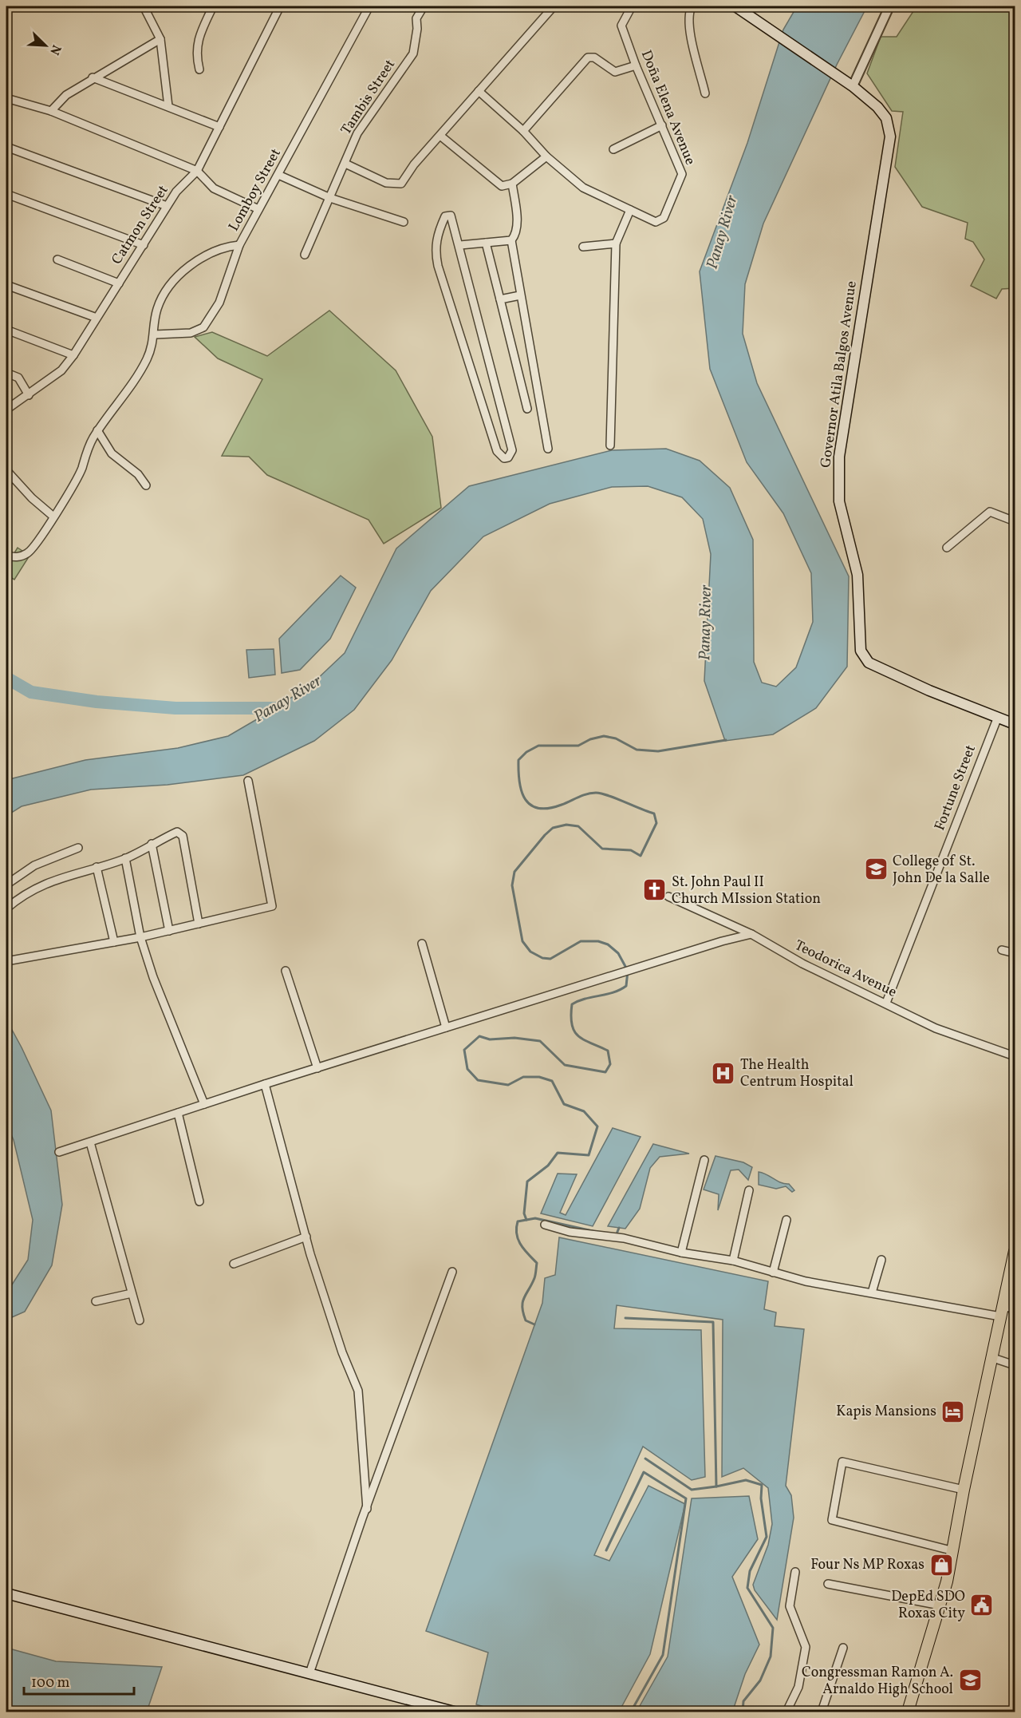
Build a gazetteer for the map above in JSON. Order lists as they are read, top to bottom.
{
  "streets": {
    "main road": ["Governor Atila Balgos Avenue"],
    "street": [
      "Tambis Street",
      "Doña Elena Avenue",
      "Lomboy Street",
      "Catmon Street",
      "Fortune Street",
      "Teodorica Avenue"
    ]
  },
  "crossings": [
    ["Governor Atila Balgos Avenue", "Fortune Street"],
    ["Fortune Street", "Teodorica Avenue"]
  ],
  "water": ["Panay River"],
  "places": {
    "school or university": ["College of St. John De la Salle", "Congressman Ramon A. Arnaldo High School"],
    "church": ["St. John Paul II Church MIssion Station"],
    "hospital": ["The Health Centrum Hospital"],
    "hotel": ["Kapis Mansions"],
    "shop": ["Four Ns MP Roxas"],
    "public building": ["DepEd SDO Roxas City"]
  },
  "scale_bar": "100 m",
  "north": "bottom right"
}
